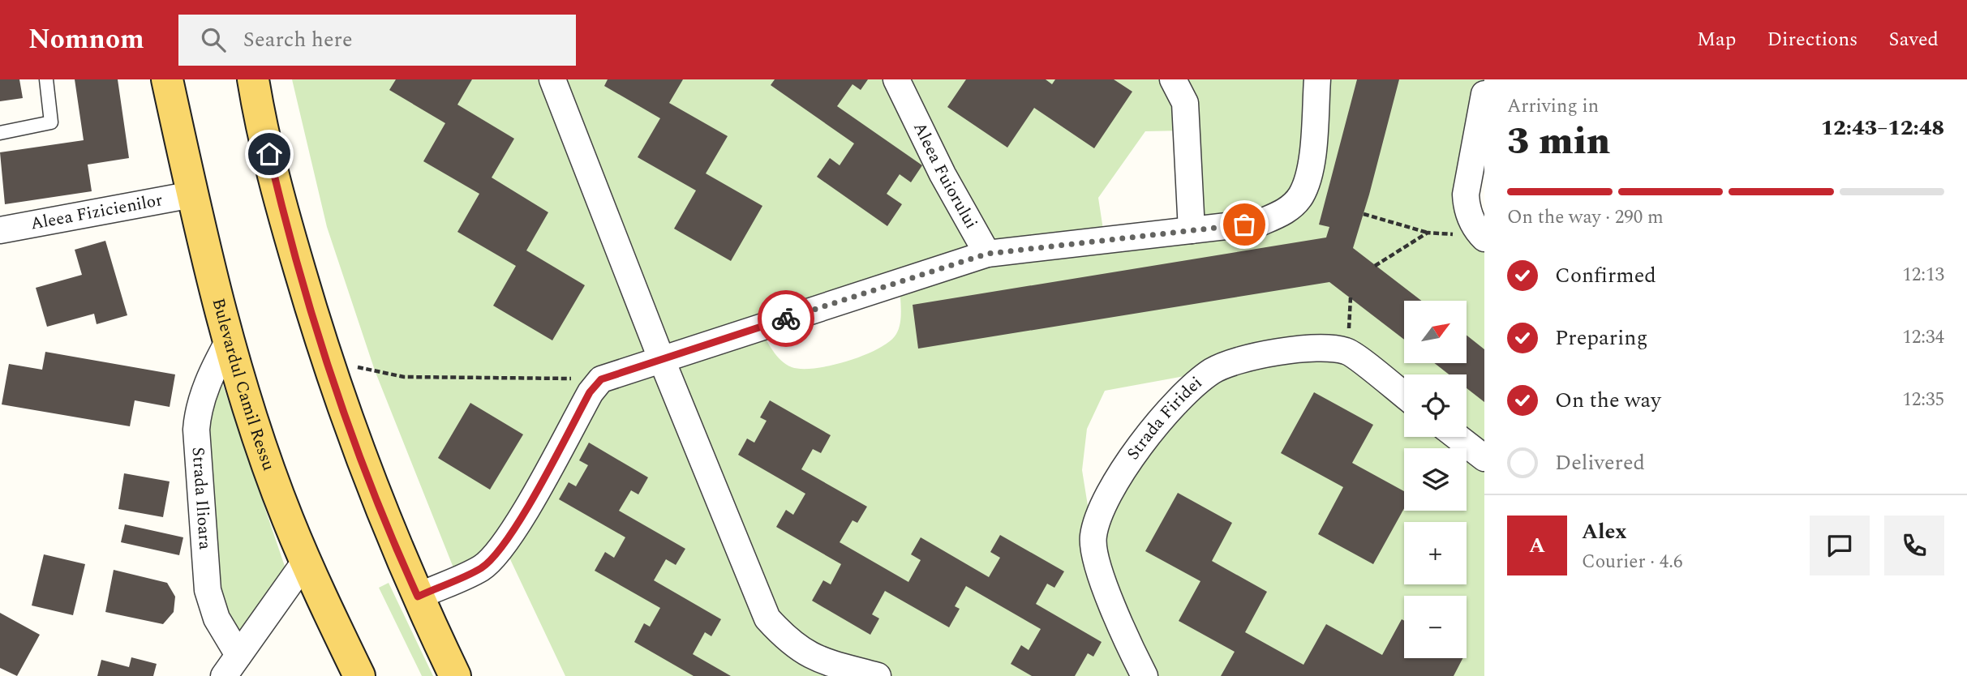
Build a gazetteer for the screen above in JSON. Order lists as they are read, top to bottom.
{
  "streets": {
    "main road": ["Bulevardul Camil Ressu"],
    "street": [
      "Aleea Fuiorului",
      "Aleea Fizicienilor",
      "Strada Firidei",
      "Strada Ilioara"
    ]
  },
  "crossings": [
    ["Aleea Fizicienilor", "Bulevardul Camil Ressu"],
    ["Bulevardul Camil Ressu", "Strada Ilioara"]
  ],
  "north": "top right",
  "page": {
    "header": "Nomnom",
    "search": "Search here",
    "nav": ["Map", "Directions", "Saved"],
    "heading": ["3 min", "Arriving in", "12:43–12:48"],
    "panel": ["Alex", "Courier · 4.6"],
    "bar": "On the way · 290 m",
    "list": [
      ["Confirmed", "12:13"],
      ["Preparing", "12:34"],
      ["On the way", "12:35"],
      "Delivered"
    ],
    "map_buttons": ["+", "−"],
    "round": "A"
  }
}
